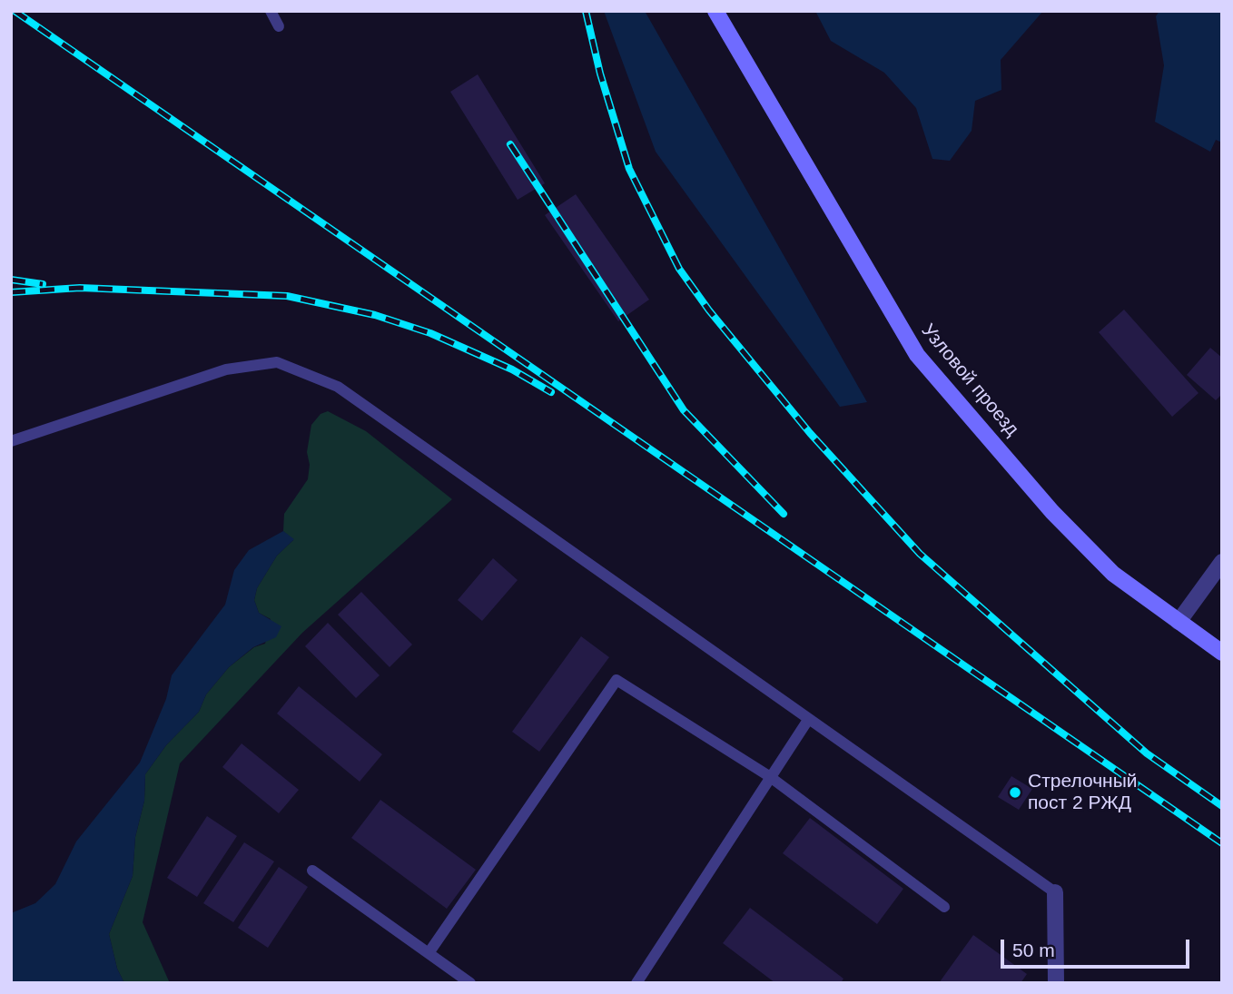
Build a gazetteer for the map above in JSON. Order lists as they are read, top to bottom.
{
  "streets": {
    "street": ["Узловой проезд"]
  },
  "places": ["Стрелочный пост 2 РЖД"],
  "scale_bar": "50 m"
}
